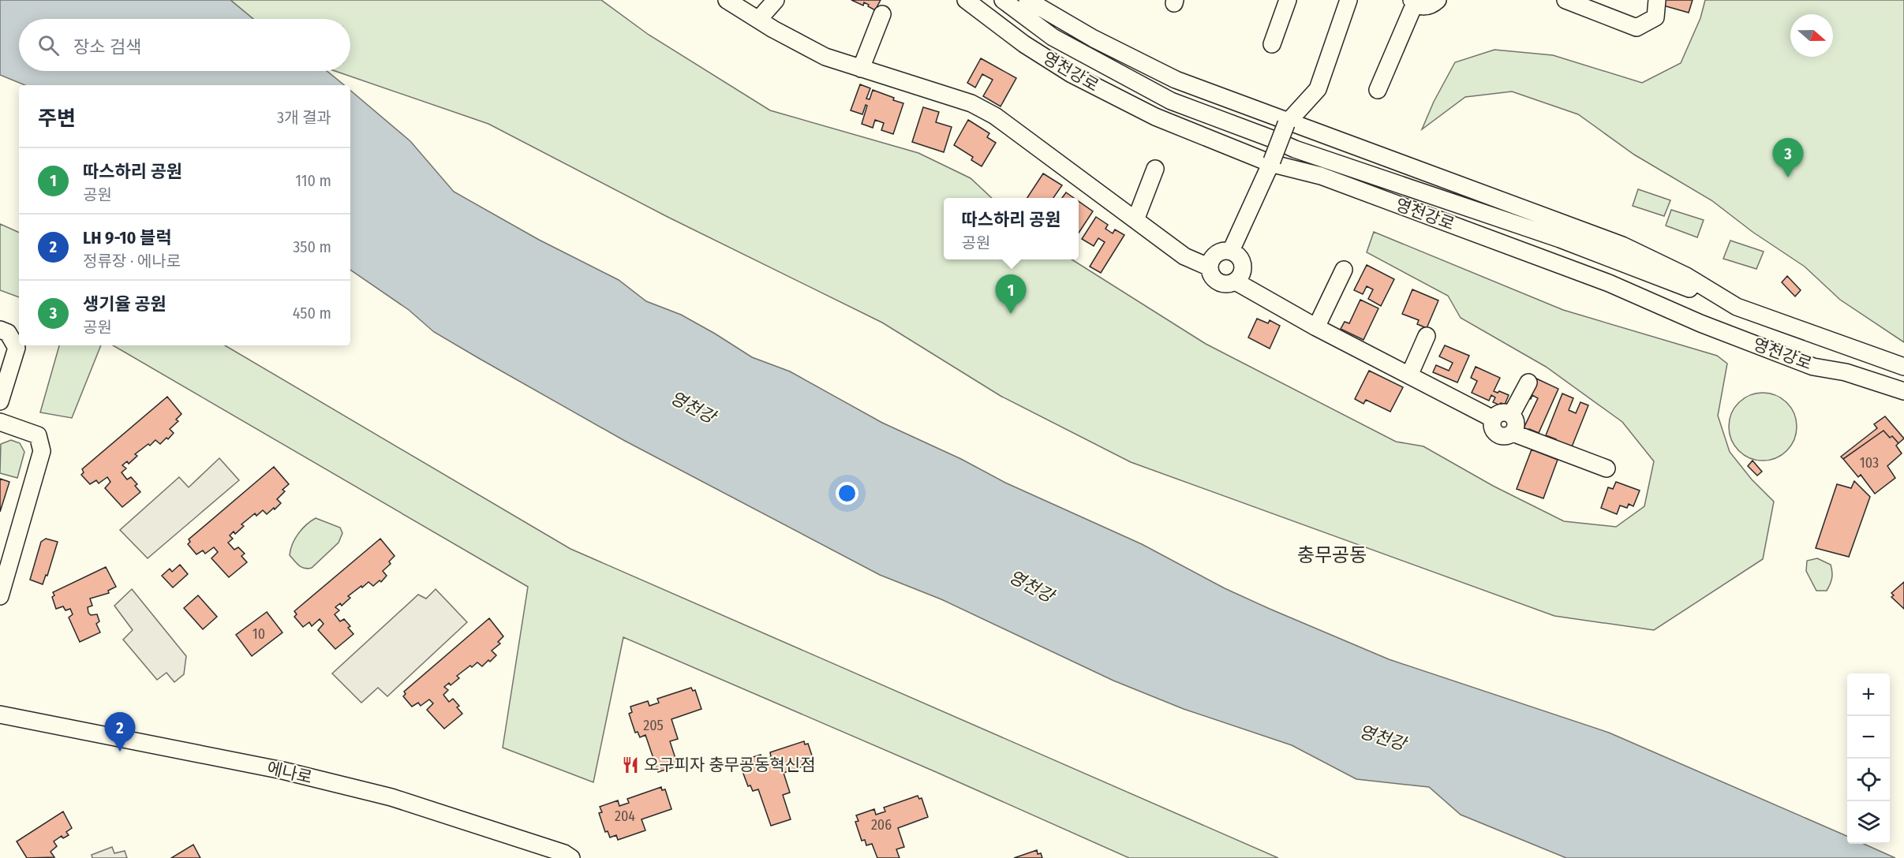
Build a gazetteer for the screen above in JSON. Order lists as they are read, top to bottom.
{
  "streets": {
    "street": ["영천강로", "에나로"]
  },
  "districts": ["충무공동"],
  "water": ["영천강"],
  "places": {
    "restaurant": ["오구피자 충무공동혁신점"]
  },
  "house_numbers": [
    "103",
    "10",
    "205",
    "204",
    "206"
  ],
  "north": "right",
  "page": {
    "search": "장소 검색",
    "heading": ["주변", "3개 결과"],
    "pins": ["3", "1", "2"],
    "list": [
      {
        "mark": "1",
        "name": "따스하리 공원",
        "note": "공원",
        "value": "110 m"
      },
      {
        "mark": "2",
        "name": "LH 9-10 블럭",
        "note": "정류장 · 에나로",
        "value": "350 m"
      },
      {
        "mark": "3",
        "name": "생기율 공원",
        "note": "공원",
        "value": "450 m"
      }
    ],
    "popup": ["따스하리 공원", "공원"],
    "map_buttons": ["+", "−"]
  }
}
